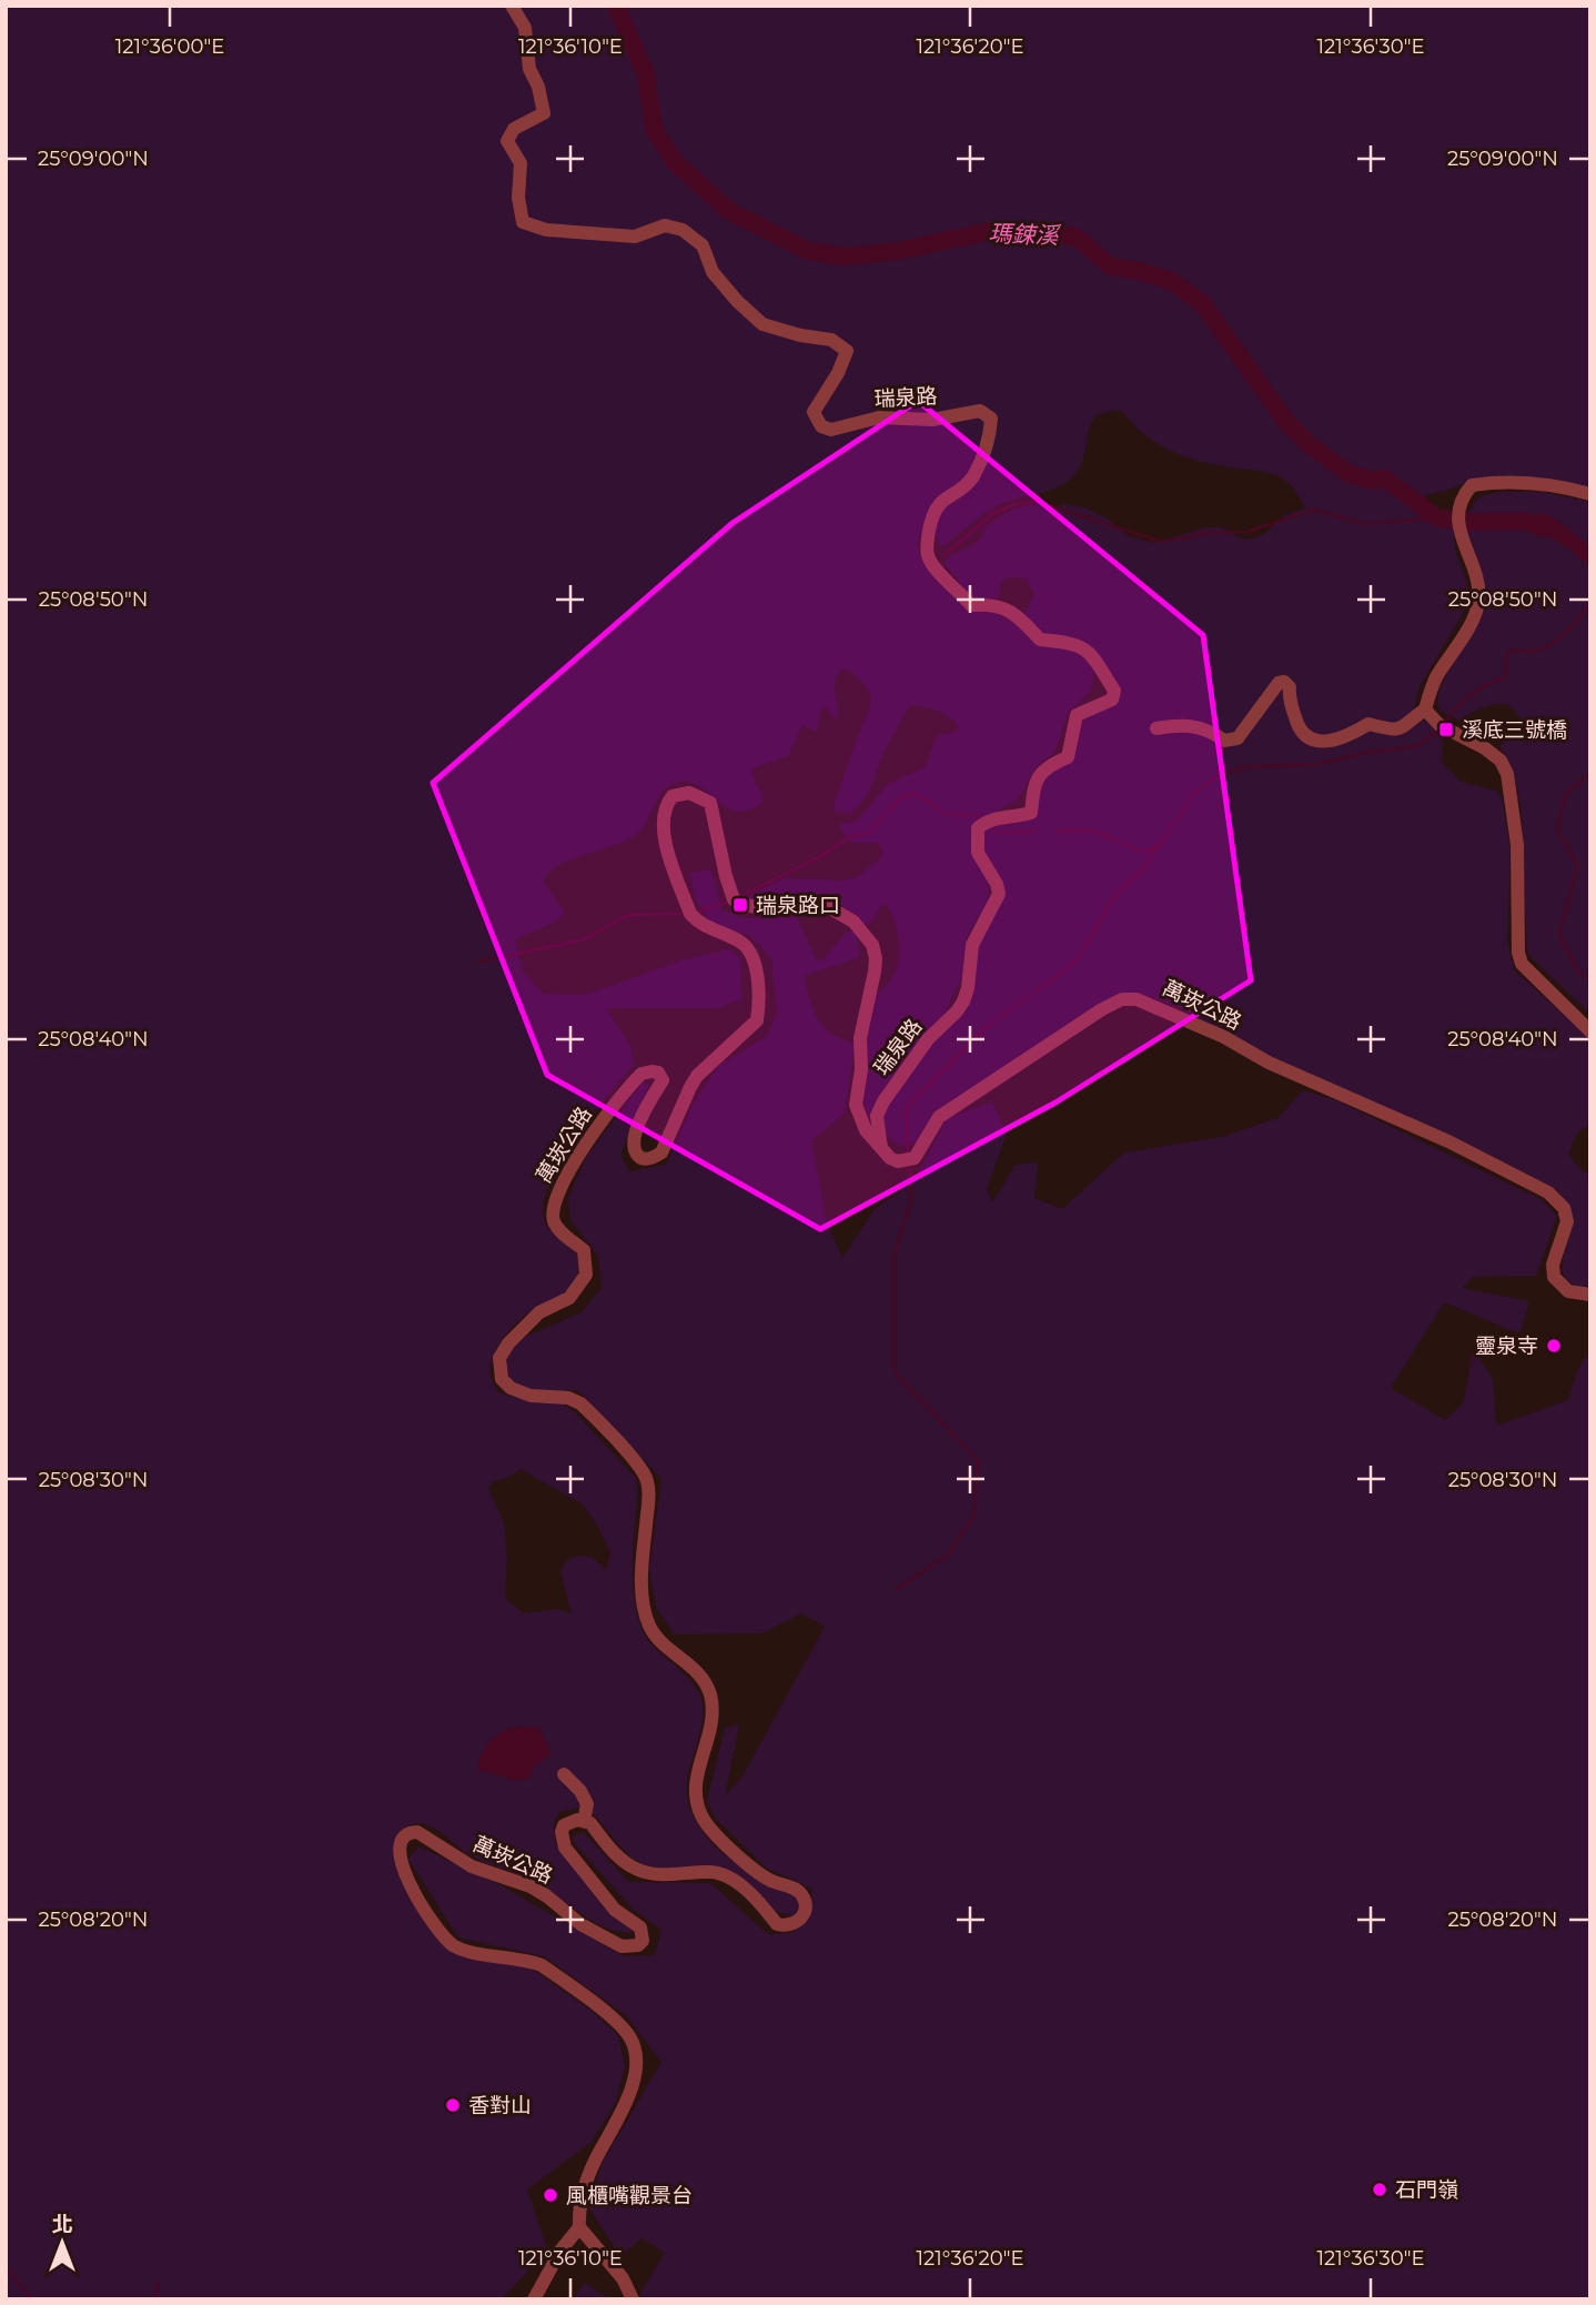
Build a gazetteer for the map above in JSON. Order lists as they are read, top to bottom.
{
  "streets": {
    "street": ["瑞泉路", "萬崁公路"]
  },
  "crossings": [
    ["瑞泉路", "萬崁公路"]
  ],
  "water": ["瑪鋉溪"],
  "places": {
    "transit": ["溪底三號橋", "瑞泉路口"],
    "other": [
      "靈泉寺",
      "香對山",
      "石門嶺",
      "風櫃嘴觀景台"
    ]
  },
  "north": "top",
  "coordinates": [
    "121°36'00\"E",
    "121°36'10\"E",
    "121°36'20\"E",
    "121°36'30\"E",
    "25°09'00\"N",
    "25°08'50\"N",
    "25°08'40\"N",
    "25°08'30\"N",
    "25°08'20\"N"
  ]
}
